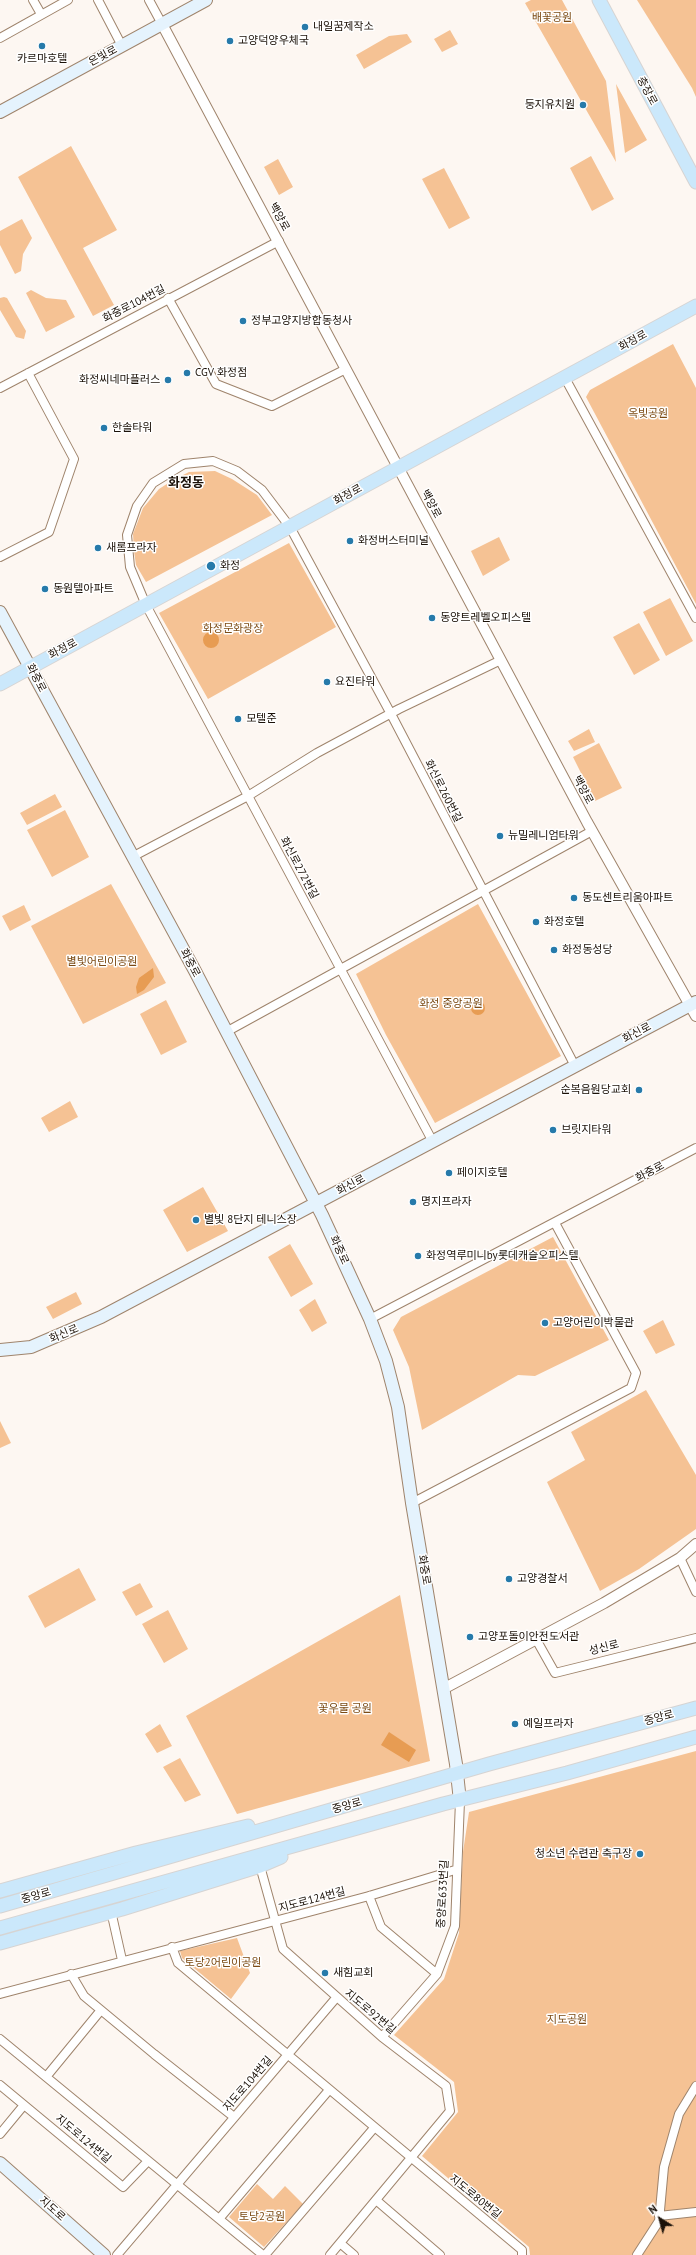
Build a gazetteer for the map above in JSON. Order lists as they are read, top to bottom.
{
  "streets": {
    "main road": [
      "은빛로",
      "충장로",
      "화정로",
      "화중로",
      "화신로",
      "중앙로",
      "지도로"
    ],
    "street": [
      "백양로",
      "화중로104번길",
      "화신로260번길",
      "화신로272번길",
      "성신로",
      "중앙로633번길",
      "지도로124번길",
      "지도로92번길",
      "지도로104번길",
      "지도로80번길"
    ]
  },
  "crossings": [
    ["은빛로", "백양로"],
    ["백양로", "화중로104번길"],
    ["백양로", "화정로"],
    ["백양로", "화신로"],
    ["화정로", "화중로"],
    ["화정로", "화신로260번길"],
    ["화정로", "화신로272번길"],
    ["화중로", "화신로"],
    ["화중로", "중앙로"],
    ["화중로", "중앙로633번길"],
    ["화신로260번길", "화신로272번길"],
    ["화신로260번길", "화신로"],
    ["화신로272번길", "화신로"],
    ["중앙로", "중앙로633번길"],
    ["중앙로633번길", "지도로124번길"],
    ["중앙로633번길", "지도로92번길"],
    ["지도로124번길", "지도로92번길"],
    ["지도로92번길", "지도로104번길"],
    ["지도로92번길", "지도로80번길"]
  ],
  "districts": ["화정동"],
  "parks": [
    "배꽃공원",
    "옥빛공원",
    "화정문화광장",
    "별빛어린이공원",
    "화정 중앙공원",
    "꽃우물 공원",
    "토당2어린이공원",
    "지도공원",
    "토당2공원"
  ],
  "places": [
    "내일꿈제작소",
    "고양덕양우체국",
    "카르마호텔",
    "둥지유치원",
    "정부고양지방합동청사",
    "CGV 화정점",
    "화정씨네마플러스",
    "한솔타워",
    "화정버스터미널",
    "새롬프라자",
    "화정",
    "동원텔아파트",
    "동양트레벨오피스텔",
    "요진타워",
    "모텔준",
    "뉴밀레니엄타워",
    "동도센트리움아파트",
    "화정호텔",
    "화정동성당",
    "순복음원당교회",
    "브릿지타워",
    "페이지호텔",
    "명지프라자",
    "별빛 8단지 테니스장",
    "화정역루미니by롯데캐슬오피스텔",
    "고양어린이박물관",
    "고양경찰서",
    "고양포돌이안전도서관",
    "예일프라자",
    "청소년 수련관 축구장",
    "새힘교회"
  ],
  "north": "top left"
}
